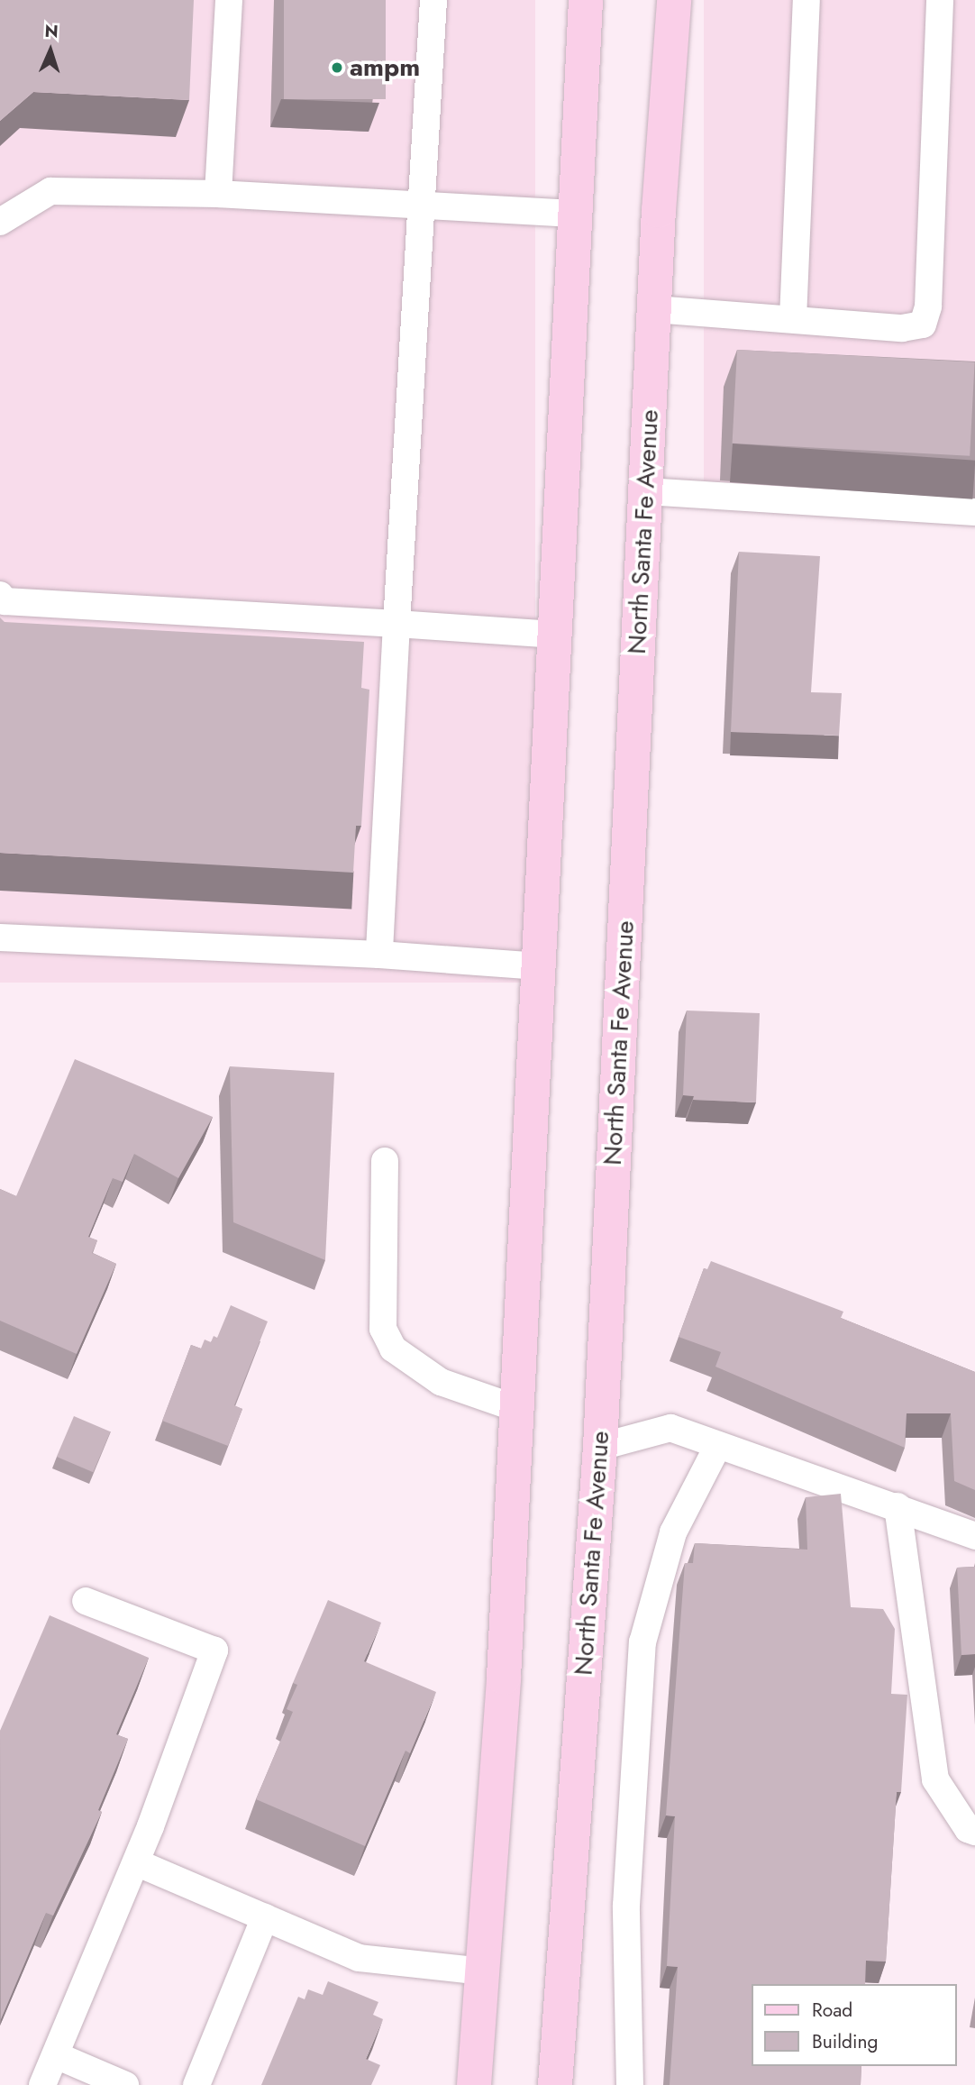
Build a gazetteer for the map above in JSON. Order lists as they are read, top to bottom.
{
  "streets": {
    "main road": ["North Santa Fe Avenue"]
  },
  "places": ["ampm"],
  "legend": ["Road", "Building"],
  "north": "top"
}
